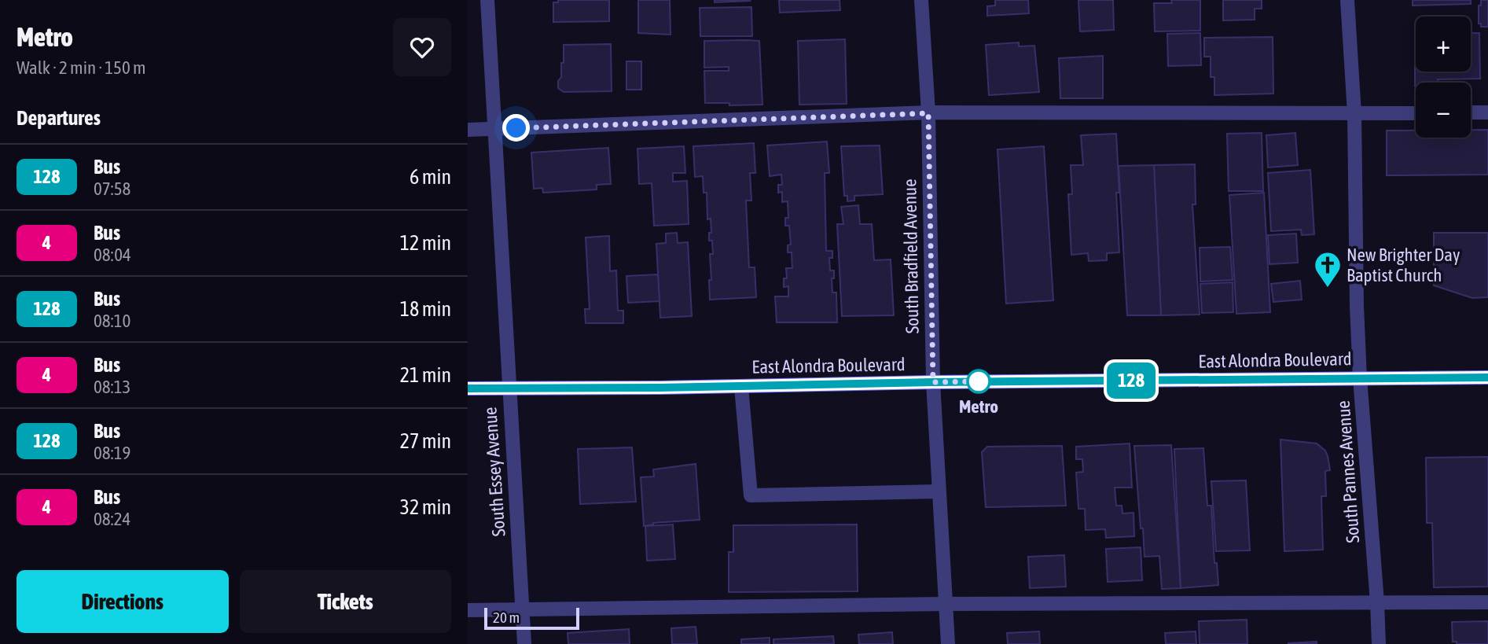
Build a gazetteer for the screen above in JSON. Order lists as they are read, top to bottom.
{
  "streets": {
    "main road": ["East Alondra Boulevard"],
    "street": ["South Bradfield Avenue", "South Essey Avenue", "South Pannes Avenue"]
  },
  "crossings": [
    ["South Bradfield Avenue", "East Alondra Boulevard"],
    ["East Alondra Boulevard", "South Essey Avenue"],
    ["East Alondra Boulevard", "South Pannes Avenue"]
  ],
  "places": {
    "church": ["New Brighter Day Baptist Church"],
    "other": ["Metro"]
  },
  "lines": ["bus line 128"],
  "scale_bar": "20 m",
  "page": {
    "heading": [
      ["Metro", "Walk · 2 min · 150 m"],
      "Departures"
    ],
    "on_map": "128",
    "map_buttons": ["+", "−"],
    "list": [
      {
        "mark": "128",
        "name": "Bus",
        "note": "07:58",
        "value": "6 min"
      },
      {
        "mark": "4",
        "name": "Bus",
        "note": "08:04",
        "value": "12 min"
      },
      {
        "mark": "128",
        "name": "Bus",
        "note": "08:10",
        "value": "18 min"
      },
      {
        "mark": "4",
        "name": "Bus",
        "note": "08:13",
        "value": "21 min"
      },
      {
        "mark": "128",
        "name": "Bus",
        "note": "08:19",
        "value": "27 min"
      },
      {
        "mark": "4",
        "name": "Bus",
        "note": "08:24",
        "value": "32 min"
      }
    ],
    "buttons": ["Directions", "Tickets"],
    "scale": "20 m"
  }
}
